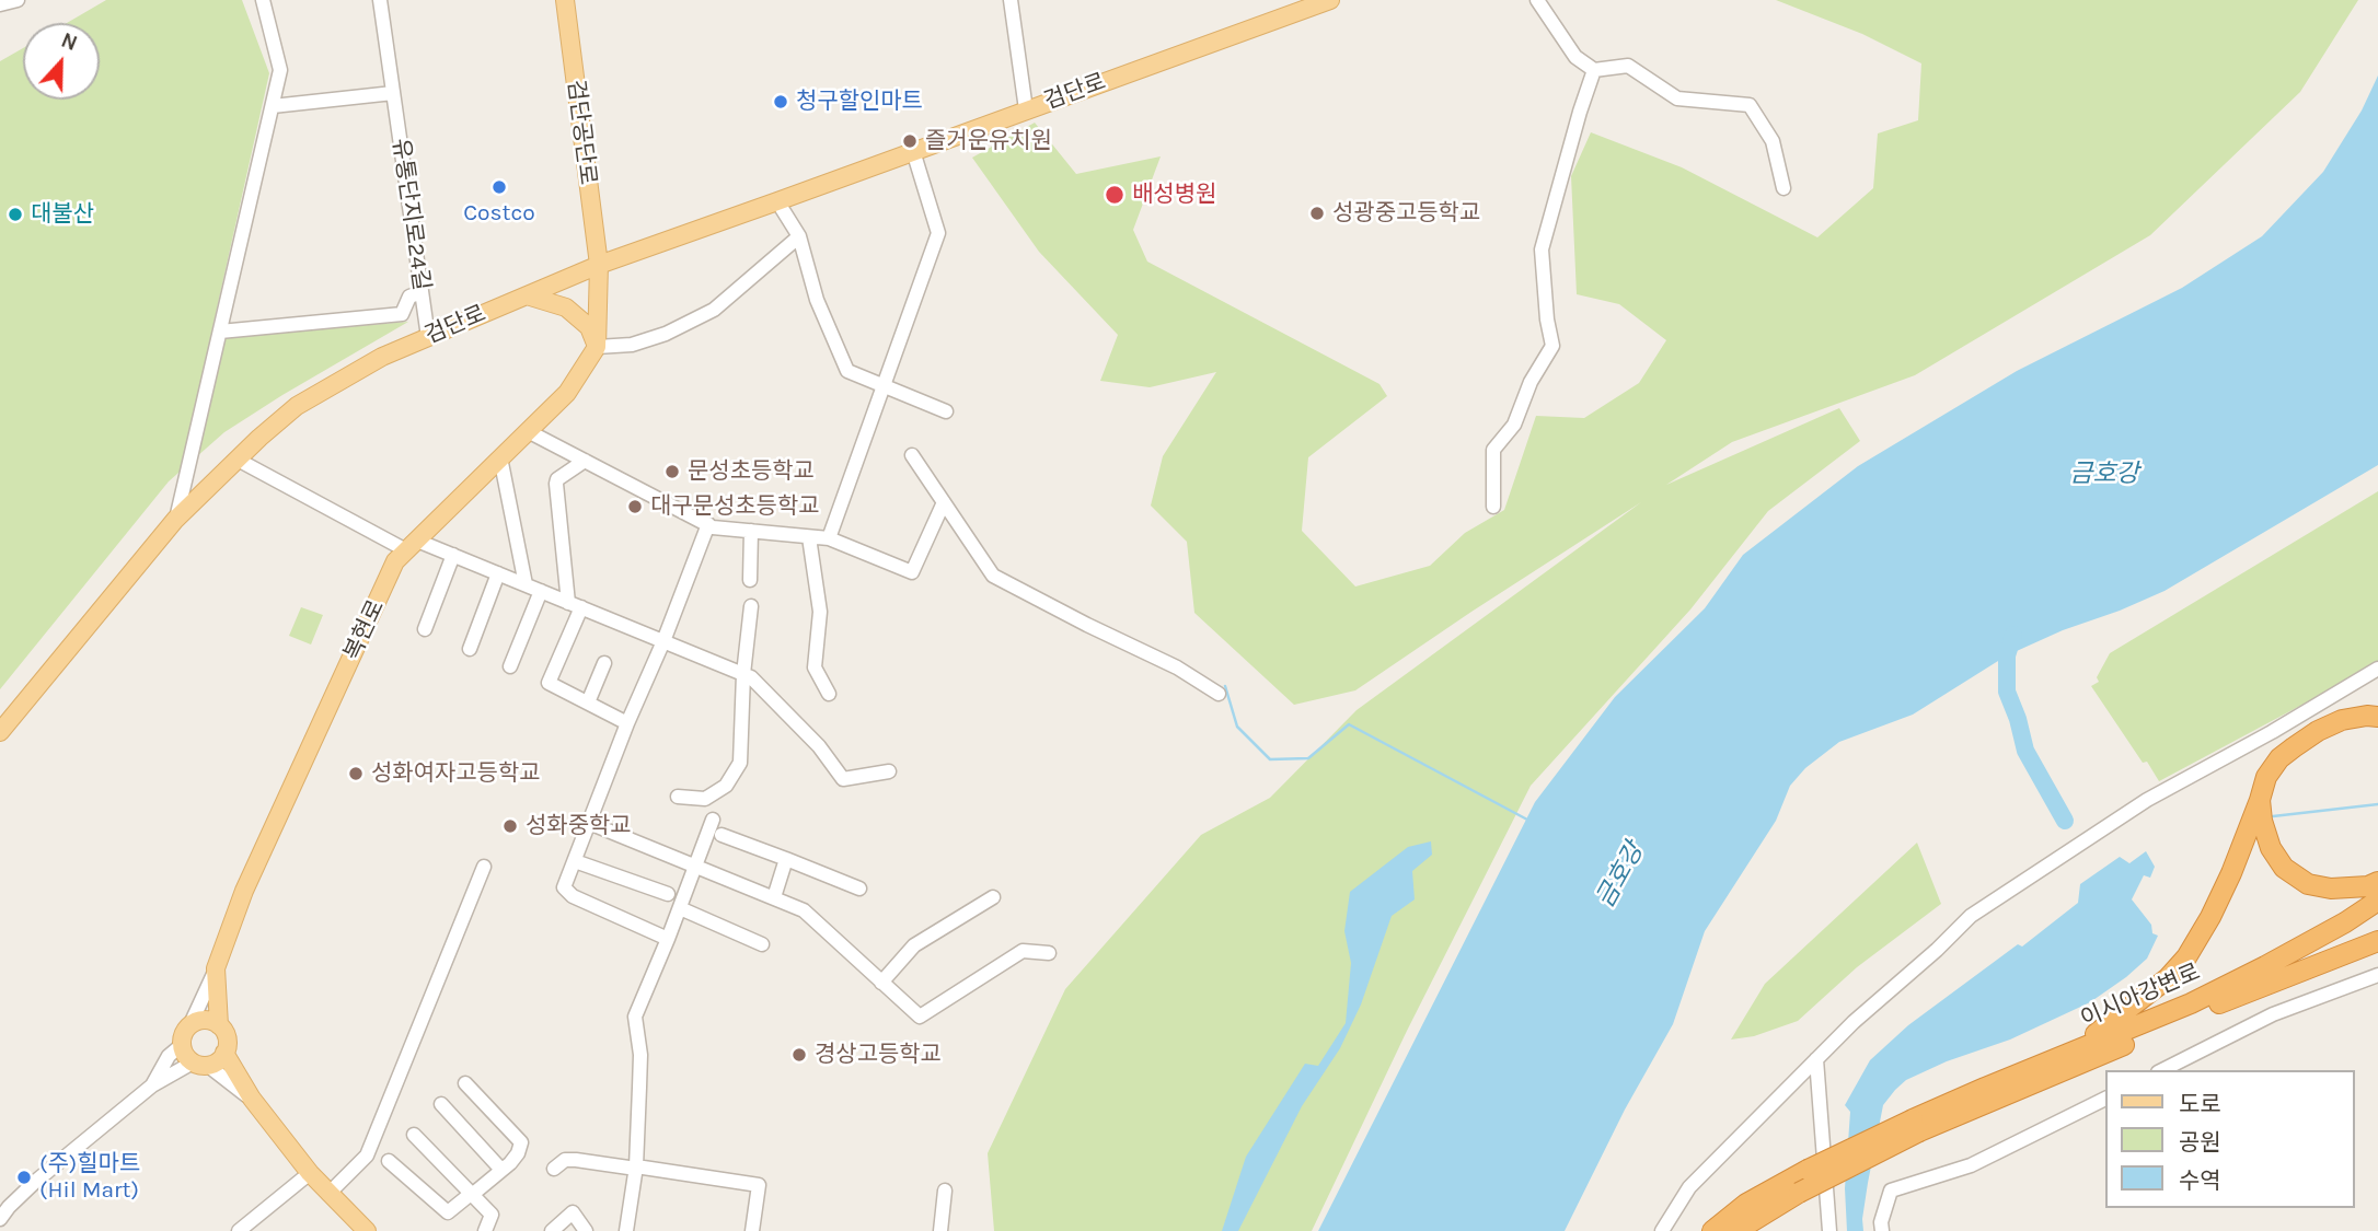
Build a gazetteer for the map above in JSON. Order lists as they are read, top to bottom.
{
  "streets": {
    "highway": ["이시아강변로"],
    "main road": ["검단로", "검단공단로", "복현로"],
    "street": ["유통단지로24길"]
  },
  "crossings": [
    ["검단로", "검단공단로"],
    ["검단로", "유통단지로24길"]
  ],
  "water": ["금호강"],
  "places": [
    "청구할인마트",
    "즐거운유치원",
    "Costco",
    "배성병원",
    "성광중고등학교",
    "대불산",
    "문성초등학교",
    "대구문성초등학교",
    "성화여자고등학교",
    "성화중학교",
    "경상고등학교",
    "(주)힐마트 (Hil Mart)"
  ],
  "legend": ["도로", "공원", "수역"],
  "north": "top"
}
